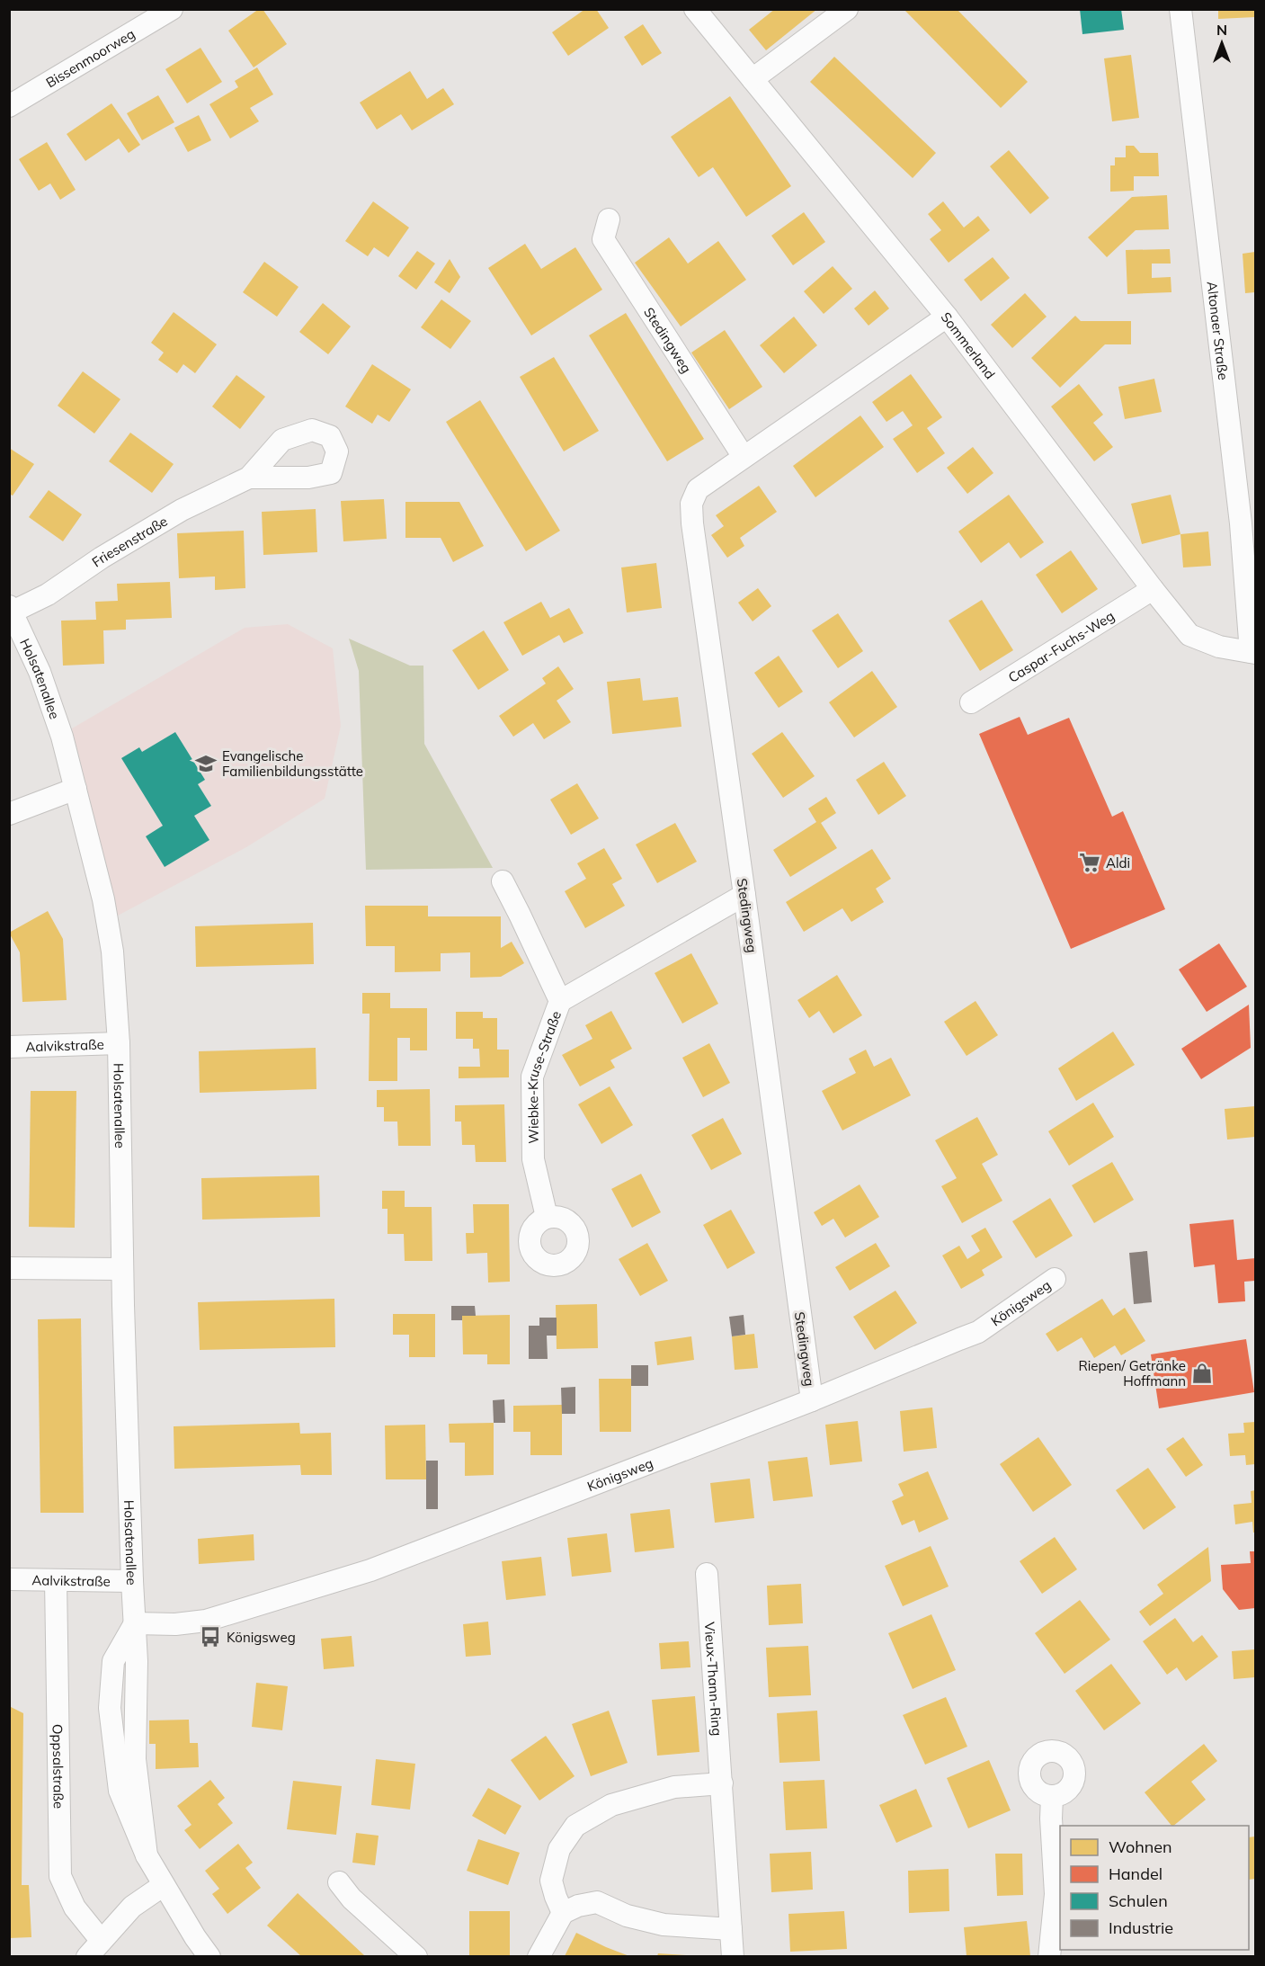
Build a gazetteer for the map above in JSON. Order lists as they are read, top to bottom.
{
  "streets": {
    "street": [
      "Bissenmoorweg",
      "Altonaer Straße",
      "Stedingweg",
      "Sommerland",
      "Friesenstraße",
      "Caspar-Fuchs-Weg",
      "Holsatenallee",
      "Aalvikstraße",
      "Wiebke-Kruse-Straße",
      "Königsweg",
      "Vieux-Thann-Ring",
      "Oppsalstraße"
    ]
  },
  "crossings": [
    ["Altonaer Straße", "Sommerland"],
    ["Stedingweg", "Sommerland"],
    ["Stedingweg", "Wiebke-Kruse-Straße"],
    ["Stedingweg", "Königsweg"],
    ["Sommerland", "Caspar-Fuchs-Weg"],
    ["Friesenstraße", "Holsatenallee"],
    ["Holsatenallee", "Aalvikstraße"],
    ["Holsatenallee", "Königsweg"],
    ["Aalvikstraße", "Oppsalstraße"]
  ],
  "places": {
    "school or university": ["Evangelische Familienbildungsstätte"],
    "supermarket": ["Aldi"],
    "shop": ["Riepen/ Getränke Hoffmann"],
    "bus stop": ["Königsweg"]
  },
  "legend": [
    "Wohnen",
    "Handel",
    "Schulen",
    "Industrie"
  ],
  "north": "top"
}
